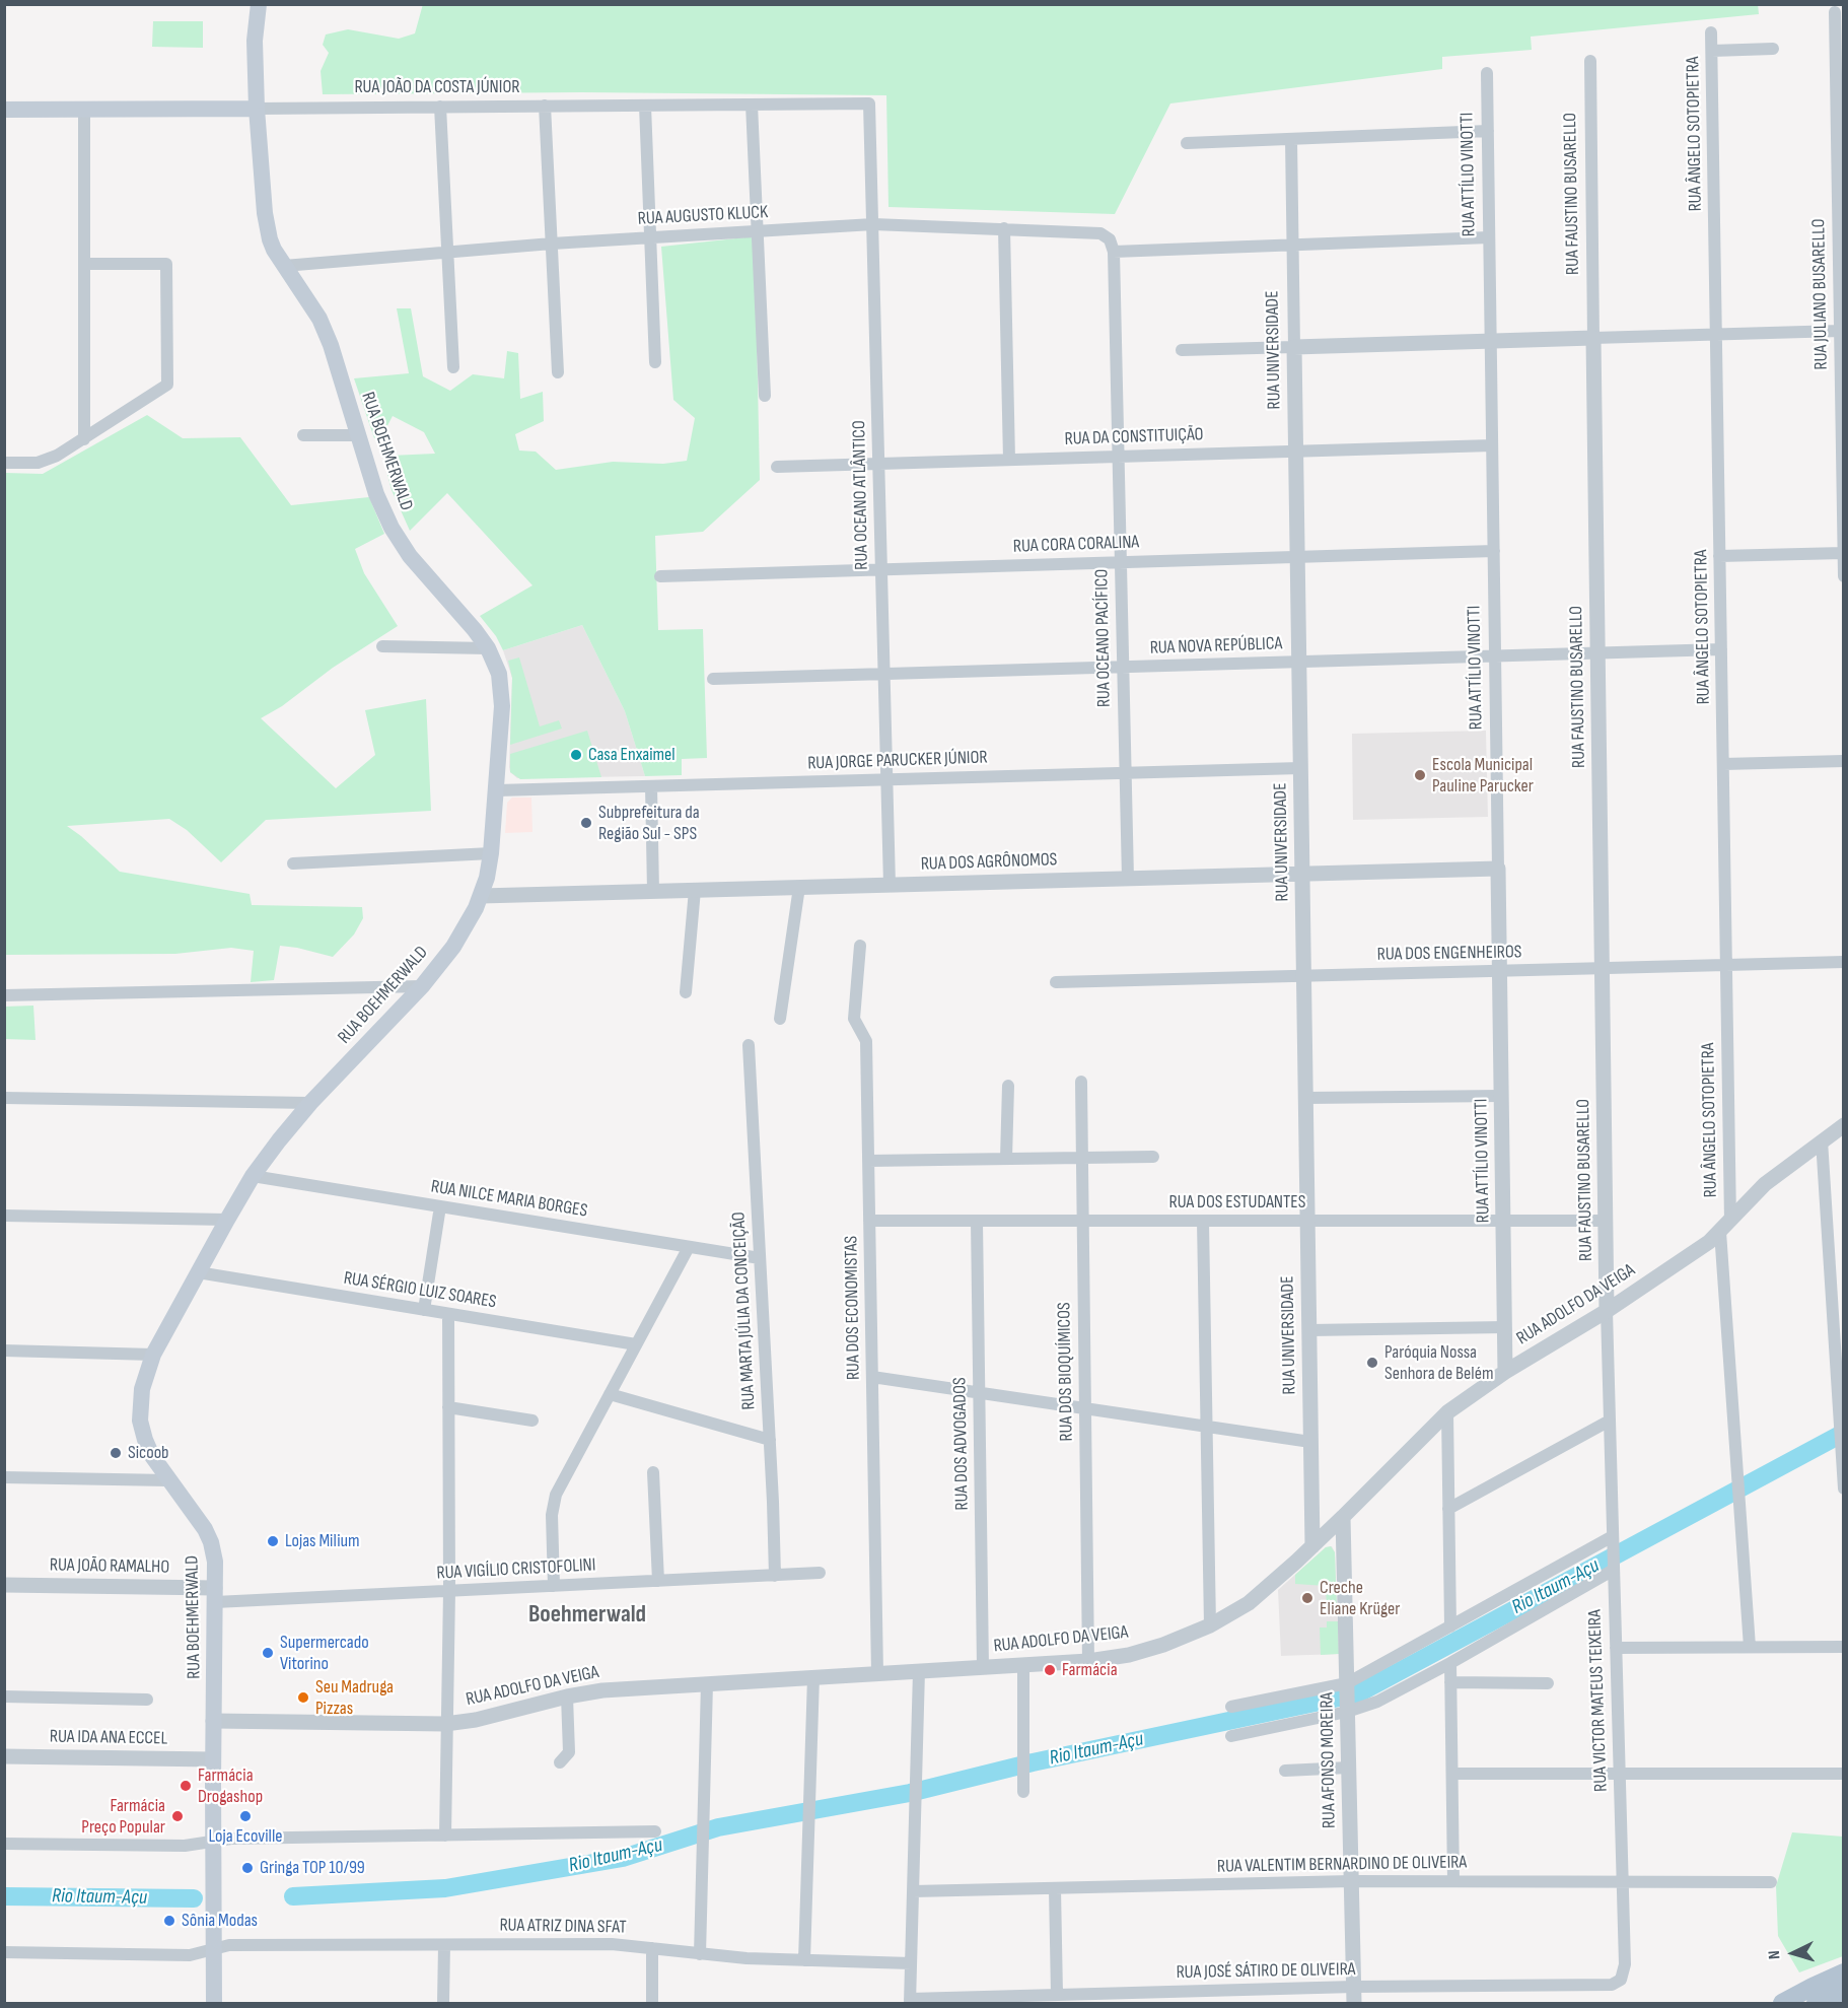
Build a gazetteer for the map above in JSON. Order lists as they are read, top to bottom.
{
  "streets": {
    "main road": ["RUA JOÃO DA COSTA JÚNIOR", "RUA BOEHMERWALD"],
    "street": [
      "RUA ÂNGELO SOTOPIETRA",
      "RUA ATTÍLIO VINOTTI",
      "RUA FAUSTINO BUSARELLO",
      "RUA AUGUSTO KLUCK",
      "RUA JULIANO BUSARELLO",
      "RUA UNIVERSIDADE",
      "RUA DA CONSTITUIÇÃO",
      "RUA OCEANO ATLÂNTICO",
      "RUA CORA CORALINA",
      "RUA OCEANO PACÍFICO",
      "RUA NOVA REPÚBLICA",
      "RUA JORGE PARUCKER JÚNIOR",
      "RUA DOS AGRÔNOMOS",
      "RUA DOS ENGENHEIROS",
      "RUA NILCE MARIA BORGES",
      "RUA DOS ESTUDANTES",
      "RUA SÉRGIO LUIZ SOARES",
      "RUA ADOLFO DA VEIGA",
      "RUA DOS ECONOMISTAS",
      "RUA MARTA JÚLIA DA CONCEIÇÃO",
      "RUA DOS BIOQUÍMICOS",
      "RUA DOS ADVOGADOS",
      "RUA JOÃO RAMALHO",
      "RUA VIGÍLIO CRISTOFOLINI",
      "RUA VICTOR MATEUS TEIXEIRA",
      "RUA IDA ANA ECCEL",
      "RUA AFONSO MOREIRA",
      "RUA VALENTIM BERNARDINO DE OLIVEIRA",
      "RUA ATRIZ DINA SFAT",
      "RUA JOSÉ SÁTIRO DE OLIVEIRA"
    ]
  },
  "crossings": [
    ["RUA JOÃO DA COSTA JÚNIOR", "RUA BOEHMERWALD"],
    ["RUA JOÃO DA COSTA JÚNIOR", "RUA OCEANO ATLÂNTICO"],
    ["RUA ÂNGELO SOTOPIETRA", "RUA NOVA REPÚBLICA"],
    ["RUA ÂNGELO SOTOPIETRA", "RUA DOS ENGENHEIROS"],
    ["RUA ÂNGELO SOTOPIETRA", "RUA ADOLFO DA VEIGA"],
    ["RUA ATTÍLIO VINOTTI", "RUA DA CONSTITUIÇÃO"],
    ["RUA ATTÍLIO VINOTTI", "RUA CORA CORALINA"],
    ["RUA ATTÍLIO VINOTTI", "RUA NOVA REPÚBLICA"],
    ["RUA ATTÍLIO VINOTTI", "RUA DOS AGRÔNOMOS"],
    ["RUA ATTÍLIO VINOTTI", "RUA DOS ENGENHEIROS"],
    ["RUA ATTÍLIO VINOTTI", "RUA DOS ESTUDANTES"],
    ["RUA ATTÍLIO VINOTTI", "RUA ADOLFO DA VEIGA"],
    ["RUA FAUSTINO BUSARELLO", "RUA NOVA REPÚBLICA"],
    ["RUA FAUSTINO BUSARELLO", "RUA DOS ENGENHEIROS"],
    ["RUA FAUSTINO BUSARELLO", "RUA DOS ESTUDANTES"],
    ["RUA FAUSTINO BUSARELLO", "RUA ADOLFO DA VEIGA"],
    ["RUA FAUSTINO BUSARELLO", "RUA VICTOR MATEUS TEIXEIRA"],
    ["RUA AUGUSTO KLUCK", "RUA BOEHMERWALD"],
    ["RUA AUGUSTO KLUCK", "RUA OCEANO ATLÂNTICO"],
    ["RUA AUGUSTO KLUCK", "RUA OCEANO PACÍFICO"],
    ["RUA UNIVERSIDADE", "RUA DA CONSTITUIÇÃO"],
    ["RUA UNIVERSIDADE", "RUA CORA CORALINA"],
    ["RUA UNIVERSIDADE", "RUA NOVA REPÚBLICA"],
    ["RUA UNIVERSIDADE", "RUA JORGE PARUCKER JÚNIOR"],
    ["RUA UNIVERSIDADE", "RUA DOS AGRÔNOMOS"],
    ["RUA UNIVERSIDADE", "RUA DOS ENGENHEIROS"],
    ["RUA UNIVERSIDADE", "RUA DOS ESTUDANTES"],
    ["RUA UNIVERSIDADE", "RUA ADOLFO DA VEIGA"],
    ["RUA DA CONSTITUIÇÃO", "RUA OCEANO ATLÂNTICO"],
    ["RUA DA CONSTITUIÇÃO", "RUA OCEANO PACÍFICO"],
    ["RUA BOEHMERWALD", "RUA JORGE PARUCKER JÚNIOR"],
    ["RUA BOEHMERWALD", "RUA DOS AGRÔNOMOS"],
    ["RUA BOEHMERWALD", "RUA NILCE MARIA BORGES"],
    ["RUA BOEHMERWALD", "RUA SÉRGIO LUIZ SOARES"],
    ["RUA BOEHMERWALD", "RUA ADOLFO DA VEIGA"],
    ["RUA BOEHMERWALD", "RUA JOÃO RAMALHO"],
    ["RUA BOEHMERWALD", "RUA VIGÍLIO CRISTOFOLINI"],
    ["RUA BOEHMERWALD", "RUA IDA ANA ECCEL"],
    ["RUA BOEHMERWALD", "RUA ATRIZ DINA SFAT"],
    ["RUA OCEANO ATLÂNTICO", "RUA CORA CORALINA"],
    ["RUA OCEANO ATLÂNTICO", "RUA NOVA REPÚBLICA"],
    ["RUA OCEANO ATLÂNTICO", "RUA JORGE PARUCKER JÚNIOR"],
    ["RUA OCEANO ATLÂNTICO", "RUA DOS AGRÔNOMOS"],
    ["RUA CORA CORALINA", "RUA OCEANO PACÍFICO"],
    ["RUA OCEANO PACÍFICO", "RUA NOVA REPÚBLICA"],
    ["RUA OCEANO PACÍFICO", "RUA JORGE PARUCKER JÚNIOR"],
    ["RUA OCEANO PACÍFICO", "RUA DOS AGRÔNOMOS"],
    ["RUA NILCE MARIA BORGES", "RUA MARTA JÚLIA DA CONCEIÇÃO"],
    ["RUA DOS ESTUDANTES", "RUA DOS ECONOMISTAS"],
    ["RUA DOS ESTUDANTES", "RUA DOS BIOQUÍMICOS"],
    ["RUA DOS ESTUDANTES", "RUA DOS ADVOGADOS"],
    ["RUA ADOLFO DA VEIGA", "RUA DOS ECONOMISTAS"],
    ["RUA ADOLFO DA VEIGA", "RUA DOS BIOQUÍMICOS"],
    ["RUA ADOLFO DA VEIGA", "RUA DOS ADVOGADOS"],
    ["RUA ADOLFO DA VEIGA", "RUA VICTOR MATEUS TEIXEIRA"],
    ["RUA ADOLFO DA VEIGA", "RUA AFONSO MOREIRA"],
    ["RUA MARTA JÚLIA DA CONCEIÇÃO", "RUA VIGÍLIO CRISTOFOLINI"],
    ["RUA JOÃO RAMALHO", "RUA VIGÍLIO CRISTOFOLINI"],
    ["RUA VICTOR MATEUS TEIXEIRA", "RUA VALENTIM BERNARDINO DE OLIVEIRA"],
    ["RUA VICTOR MATEUS TEIXEIRA", "RUA JOSÉ SÁTIRO DE OLIVEIRA"],
    ["RUA AFONSO MOREIRA", "RUA VALENTIM BERNARDINO DE OLIVEIRA"],
    ["RUA AFONSO MOREIRA", "RUA JOSÉ SÁTIRO DE OLIVEIRA"]
  ],
  "districts": ["Boehmerwald"],
  "water": ["Rio Itaum-Açu"],
  "places": [
    "Casa Enxaimel",
    "Escola Municipal Pauline Parucker",
    "Subprefeitura da Região Sul - SPS",
    "Paróquia Nossa Senhora de Belém",
    "Sicoob",
    "Lojas Milium",
    "Creche Eliane Krüger",
    "Supermercado Vitorino",
    "Farmácia",
    "Seu Madruga Pizzas",
    "Farmácia Drogashop",
    "Farmácia Preço Popular",
    "Loja Ecoville",
    "Gringa TOP 10/99",
    "Sônia Modas"
  ],
  "north": "left"
}
